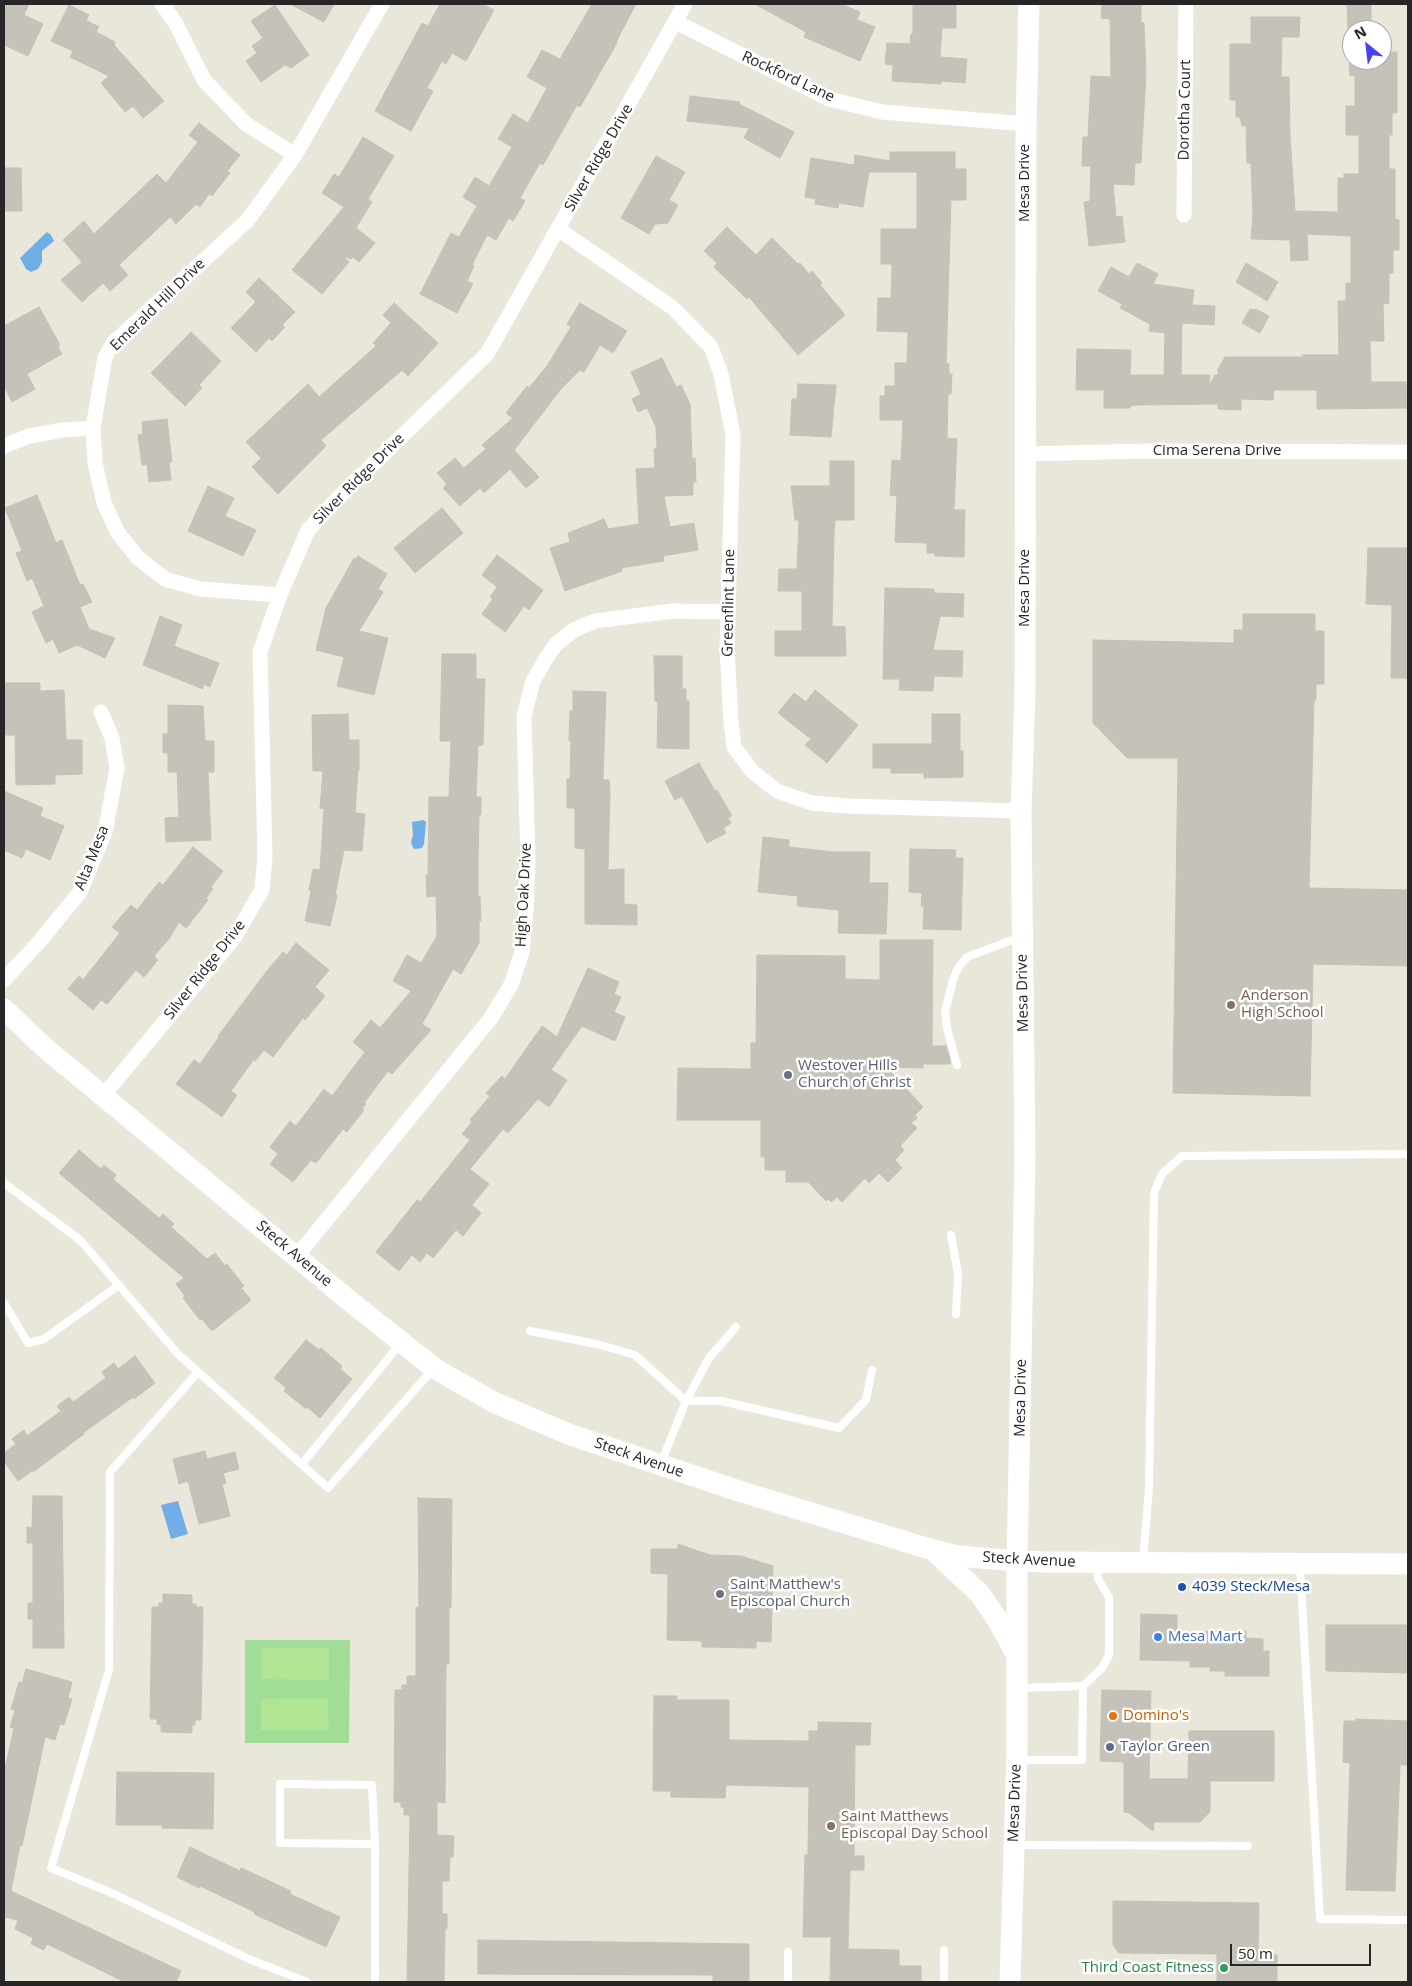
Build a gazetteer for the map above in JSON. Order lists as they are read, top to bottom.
{
  "streets": {
    "street": [
      "Rockford Lane",
      "Dorotha Court",
      "Silver Ridge Drive",
      "Mesa Drive",
      "Emerald Hill Drive",
      "Cima Serena Drive",
      "Greenflint Lane",
      "Alta Mesa",
      "High Oak Drive",
      "Steck Avenue"
    ]
  },
  "crossings": [
    ["Rockford Lane", "Silver Ridge Drive"],
    ["Rockford Lane", "Mesa Drive"],
    ["Silver Ridge Drive", "Emerald Hill Drive"],
    ["Silver Ridge Drive", "Greenflint Lane"],
    ["Silver Ridge Drive", "Steck Avenue"],
    ["Mesa Drive", "Cima Serena Drive"],
    ["Mesa Drive", "Greenflint Lane"],
    ["Mesa Drive", "Steck Avenue"],
    ["Greenflint Lane", "High Oak Drive"],
    ["High Oak Drive", "Steck Avenue"]
  ],
  "places": [
    "Anderson High School",
    "Westover Hills Church of Christ",
    "4039 Steck/Mesa",
    "Saint Matthew's Episcopal Church",
    "Mesa Mart",
    "Domino's",
    "Taylor Green",
    "Saint Matthews Episcopal Day School",
    "Third Coast Fitness"
  ],
  "scale_bar": "50 m",
  "north": "top left"
}
